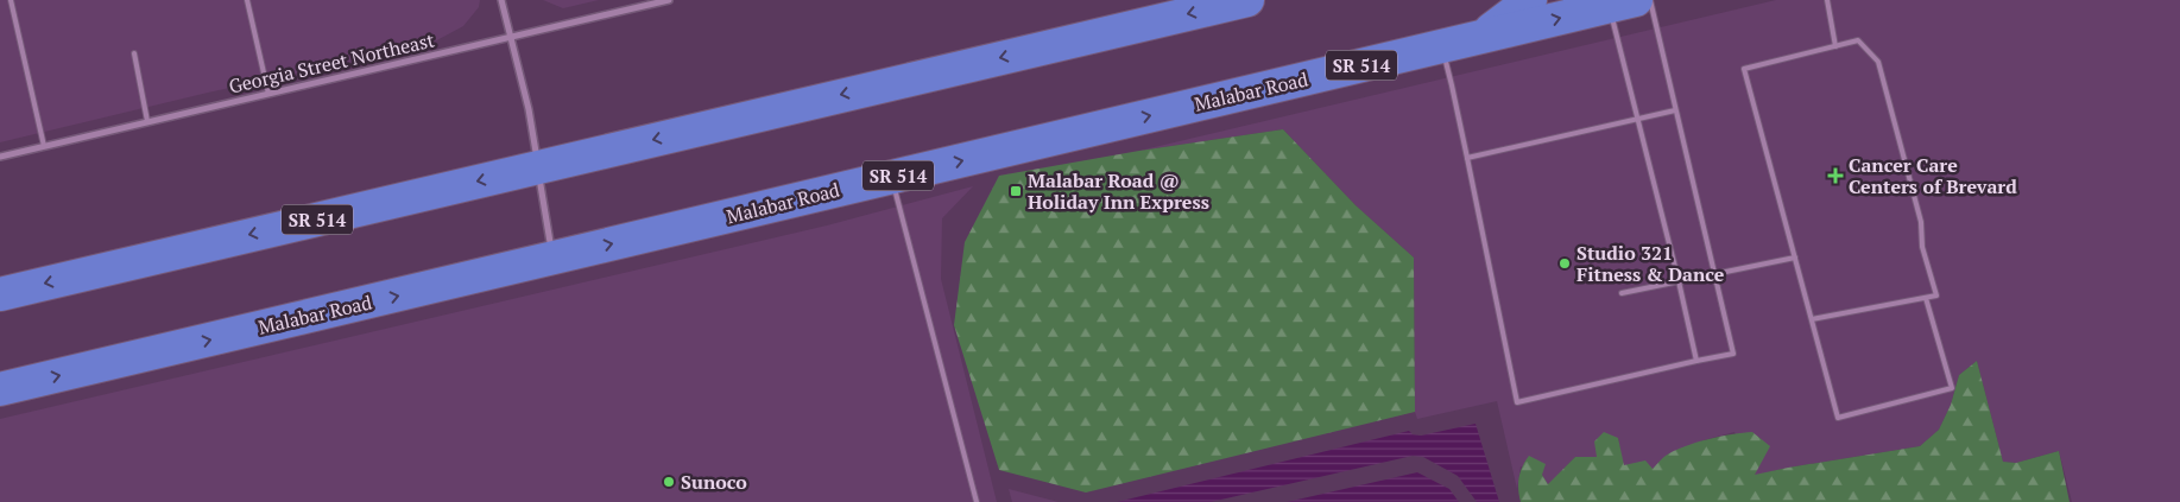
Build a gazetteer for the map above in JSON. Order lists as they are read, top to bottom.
{
  "streets": {
    "main road": ["SR 514", "Malabar Road"],
    "street": ["Georgia Street Northeast"]
  },
  "places": {
    "health": ["Cancer Care Centers of Brevard"],
    "transit": ["Malabar Road @ Holiday Inn Express"],
    "other": ["Studio 321 Fitness & Dance", "Sunoco"]
  }
}
